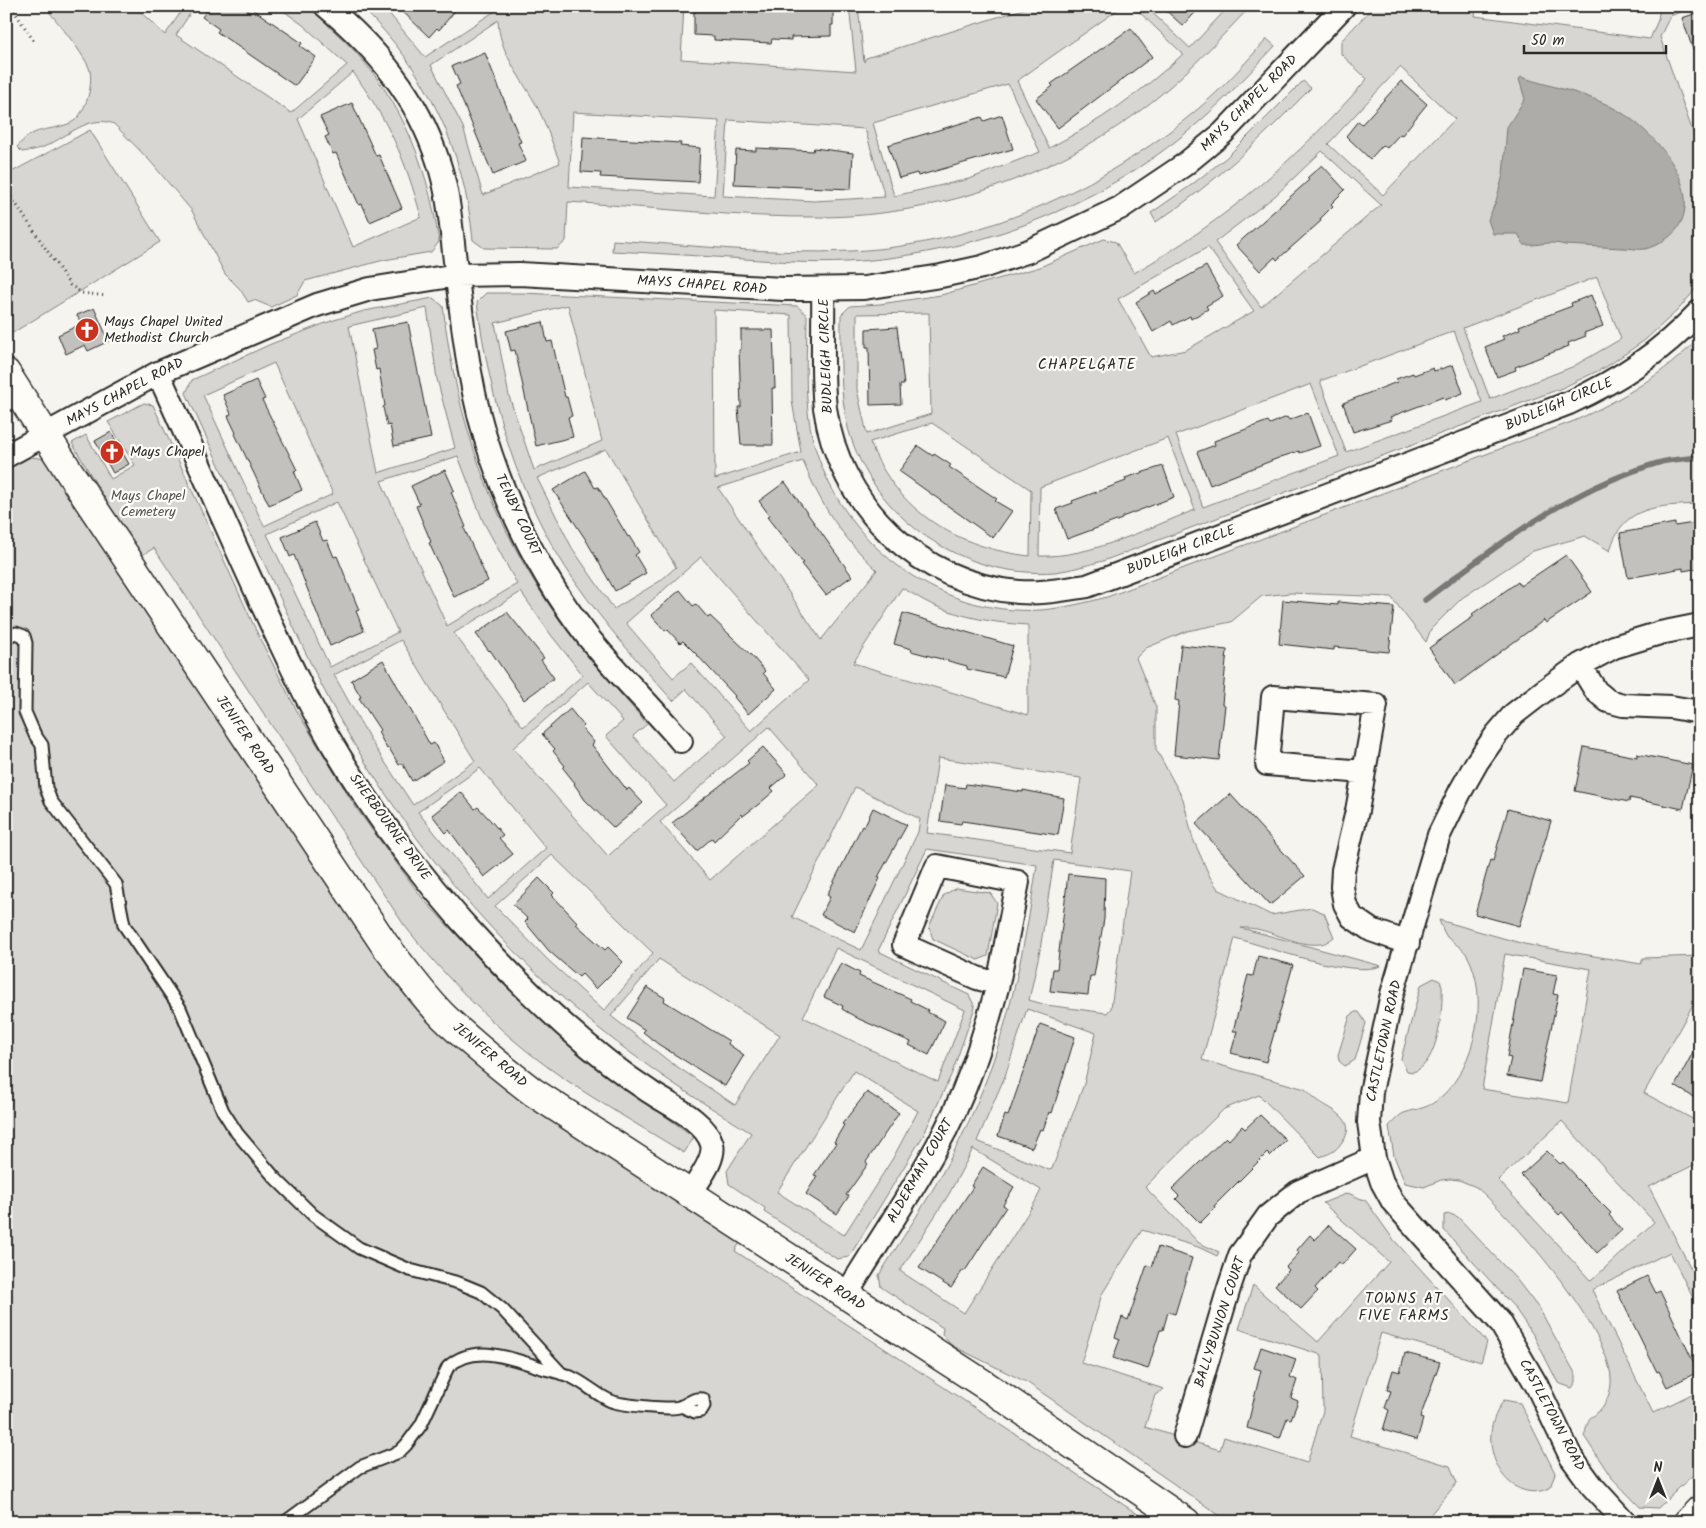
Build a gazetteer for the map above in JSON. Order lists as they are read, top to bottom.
{
  "streets": {
    "street": [
      "MAYS CHAPEL ROAD",
      "BUDLEIGH CIRCLE",
      "TENBY COURT",
      "JENIFER ROAD",
      "SHERBOURNE DRIVE",
      "CASTLETOWN ROAD",
      "ALDERMAN COURT",
      "BALLYBUNION COURT"
    ]
  },
  "crossings": [
    ["MAYS CHAPEL ROAD", "BUDLEIGH CIRCLE"],
    ["MAYS CHAPEL ROAD", "TENBY COURT"],
    ["MAYS CHAPEL ROAD", "JENIFER ROAD"],
    ["MAYS CHAPEL ROAD", "SHERBOURNE DRIVE"],
    ["JENIFER ROAD", "SHERBOURNE DRIVE"],
    ["JENIFER ROAD", "ALDERMAN COURT"],
    ["CASTLETOWN ROAD", "BALLYBUNION COURT"]
  ],
  "districts": ["CHAPELGATE", "TOWNS AT FIVE FARMS"],
  "parks": ["Mays Chapel Cemetery"],
  "places": {
    "church": ["Mays Chapel United Methodist Church", "Mays Chapel"]
  },
  "scale_bar": "50 m",
  "north": "top"
}
